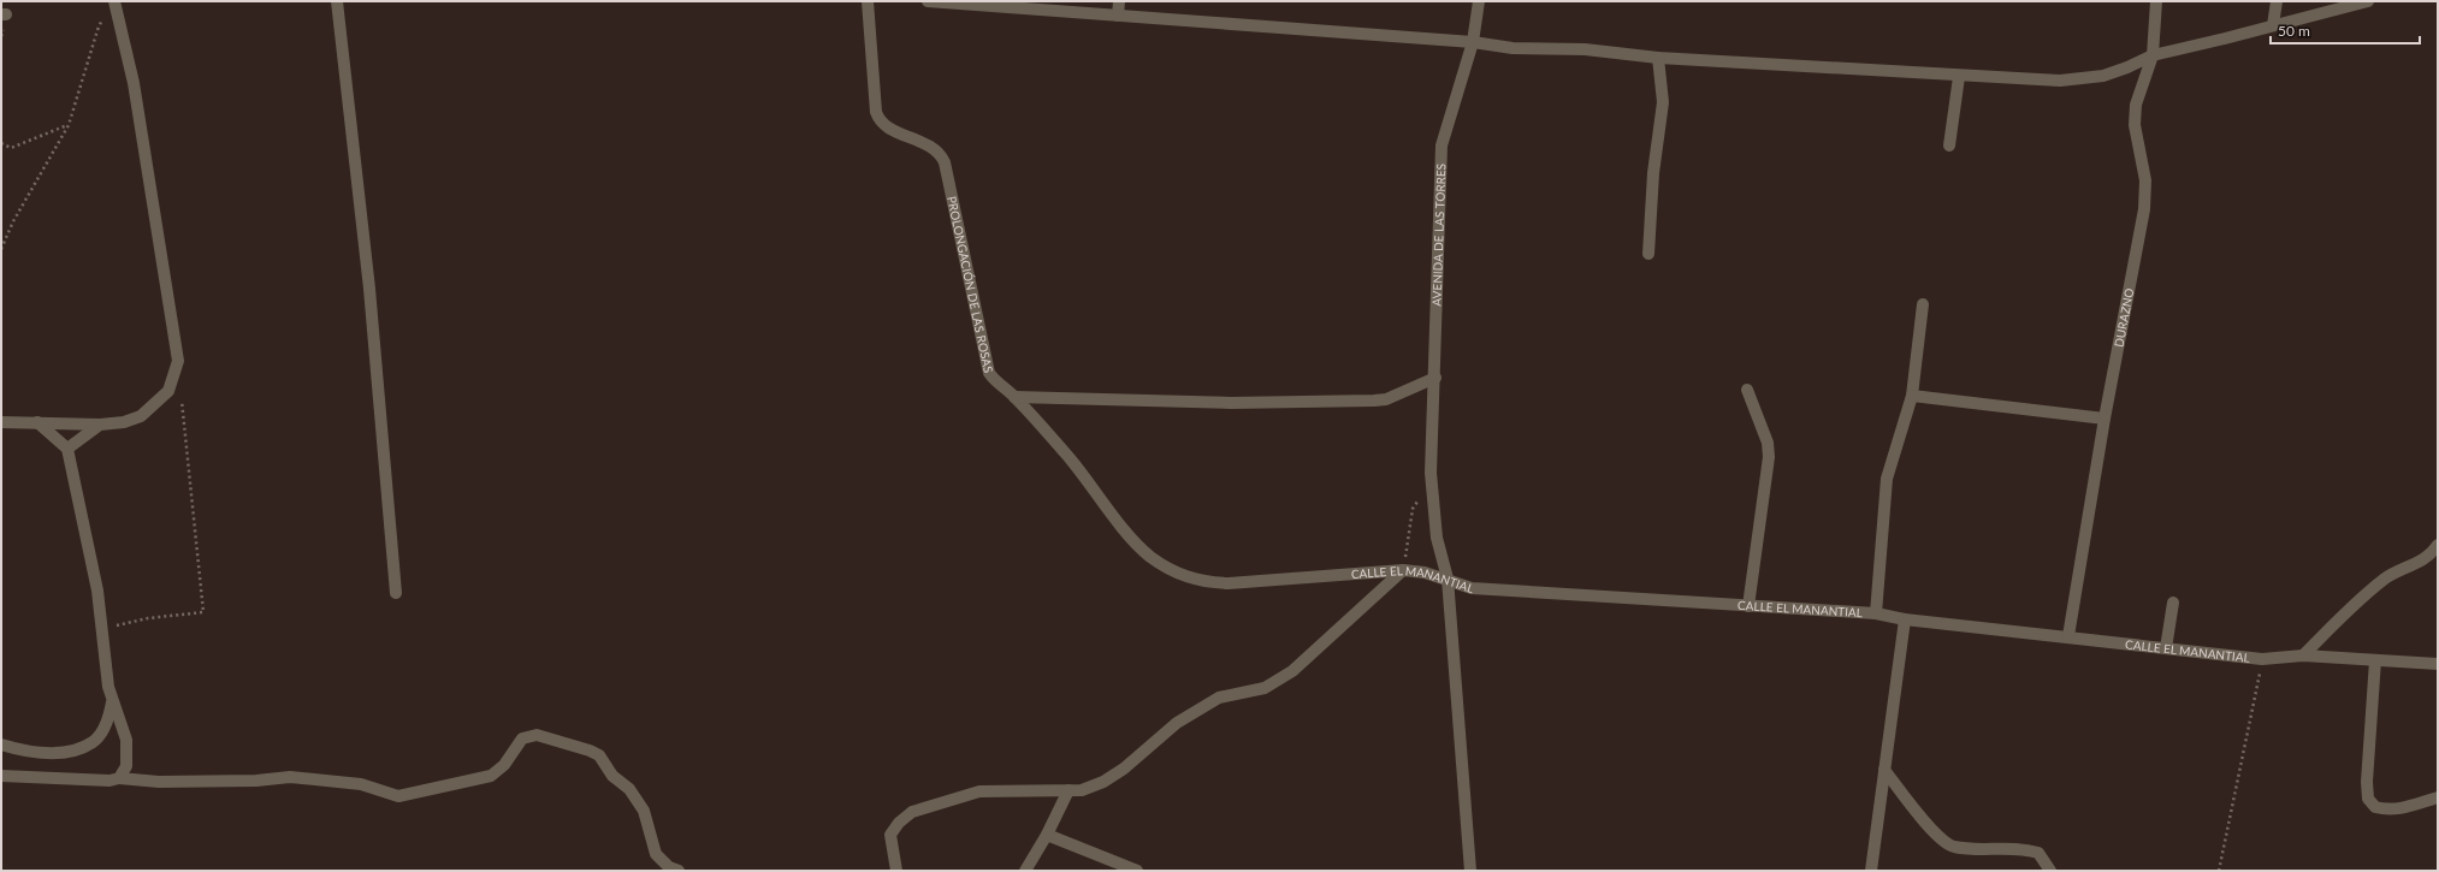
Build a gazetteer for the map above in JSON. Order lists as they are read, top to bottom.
{
  "streets": {
    "street": [
      "AVENIDA DE LAS TORRES",
      "PROLONGACIÓN DE LAS ROSAS",
      "DURAZNO",
      "CALLE EL MANANTIAL"
    ]
  },
  "crossings": [
    ["AVENIDA DE LAS TORRES", "CALLE EL MANANTIAL"],
    ["PROLONGACIÓN DE LAS ROSAS", "CALLE EL MANANTIAL"],
    ["DURAZNO", "CALLE EL MANANTIAL"]
  ],
  "scale_bar": "50 m"
}
